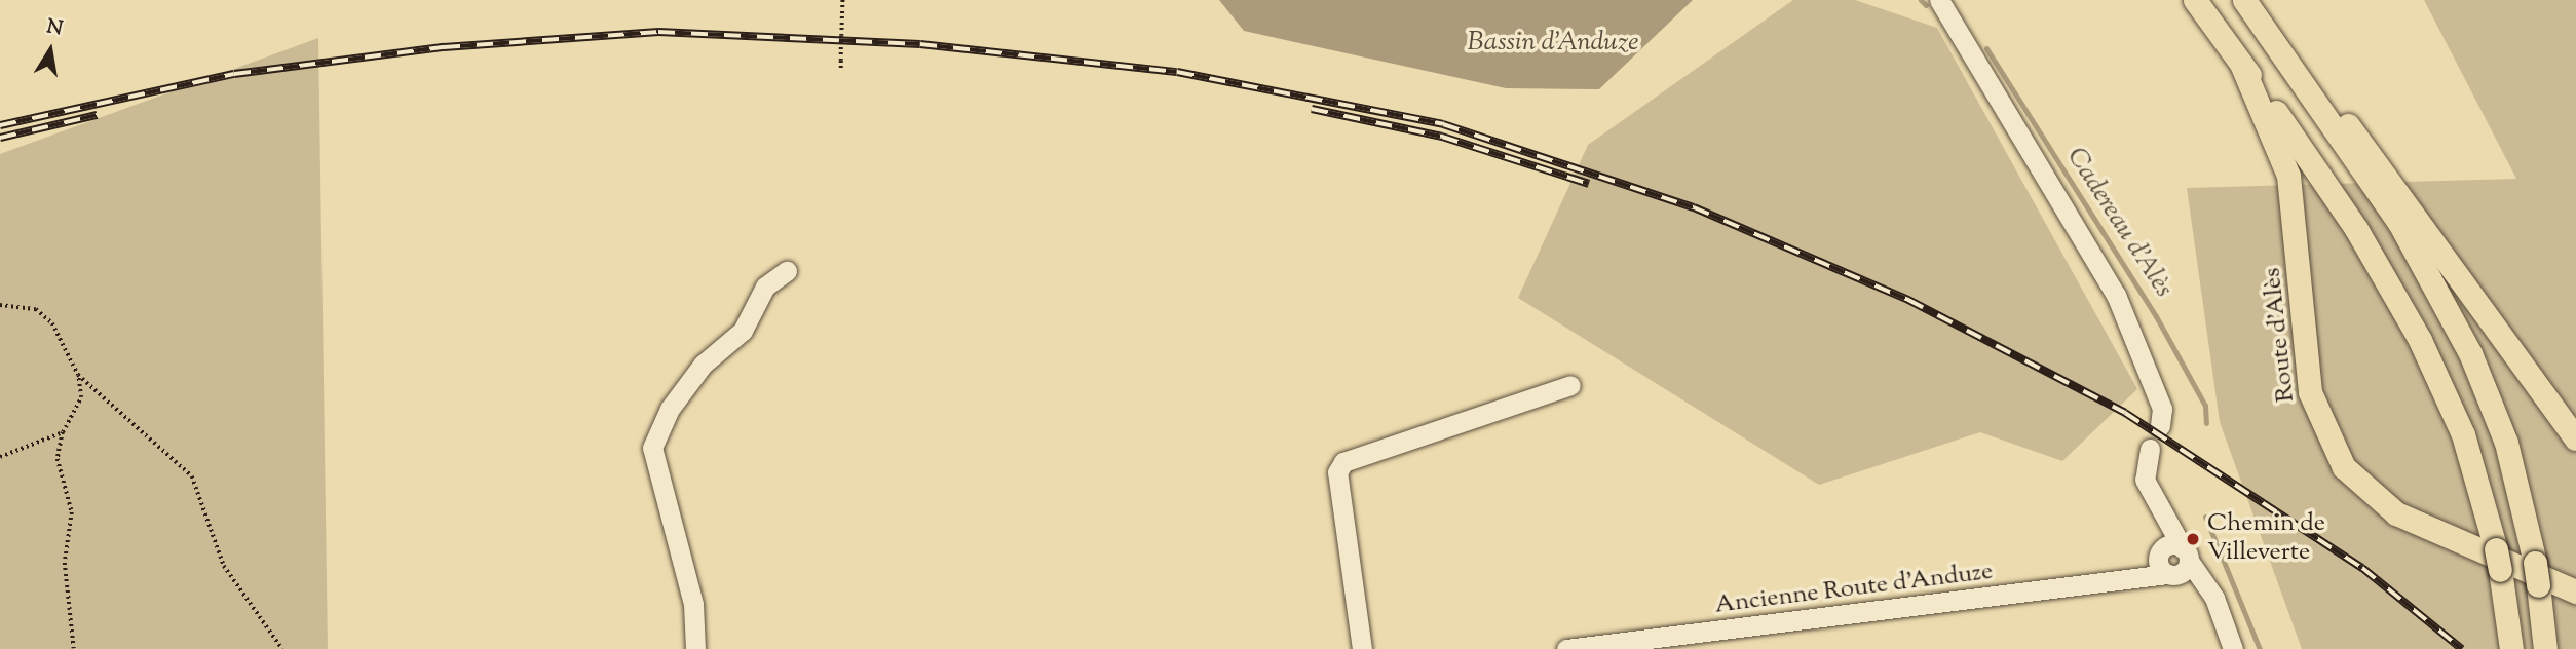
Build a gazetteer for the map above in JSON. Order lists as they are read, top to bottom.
{
  "streets": {
    "main road": ["Route d'Alès"],
    "street": ["Ancienne Route d'Anduze"]
  },
  "water": ["Bassin d'Anduze", "Cadereau d'Alès"],
  "places": ["Chemin de Villeverte"],
  "north": "top"
}
